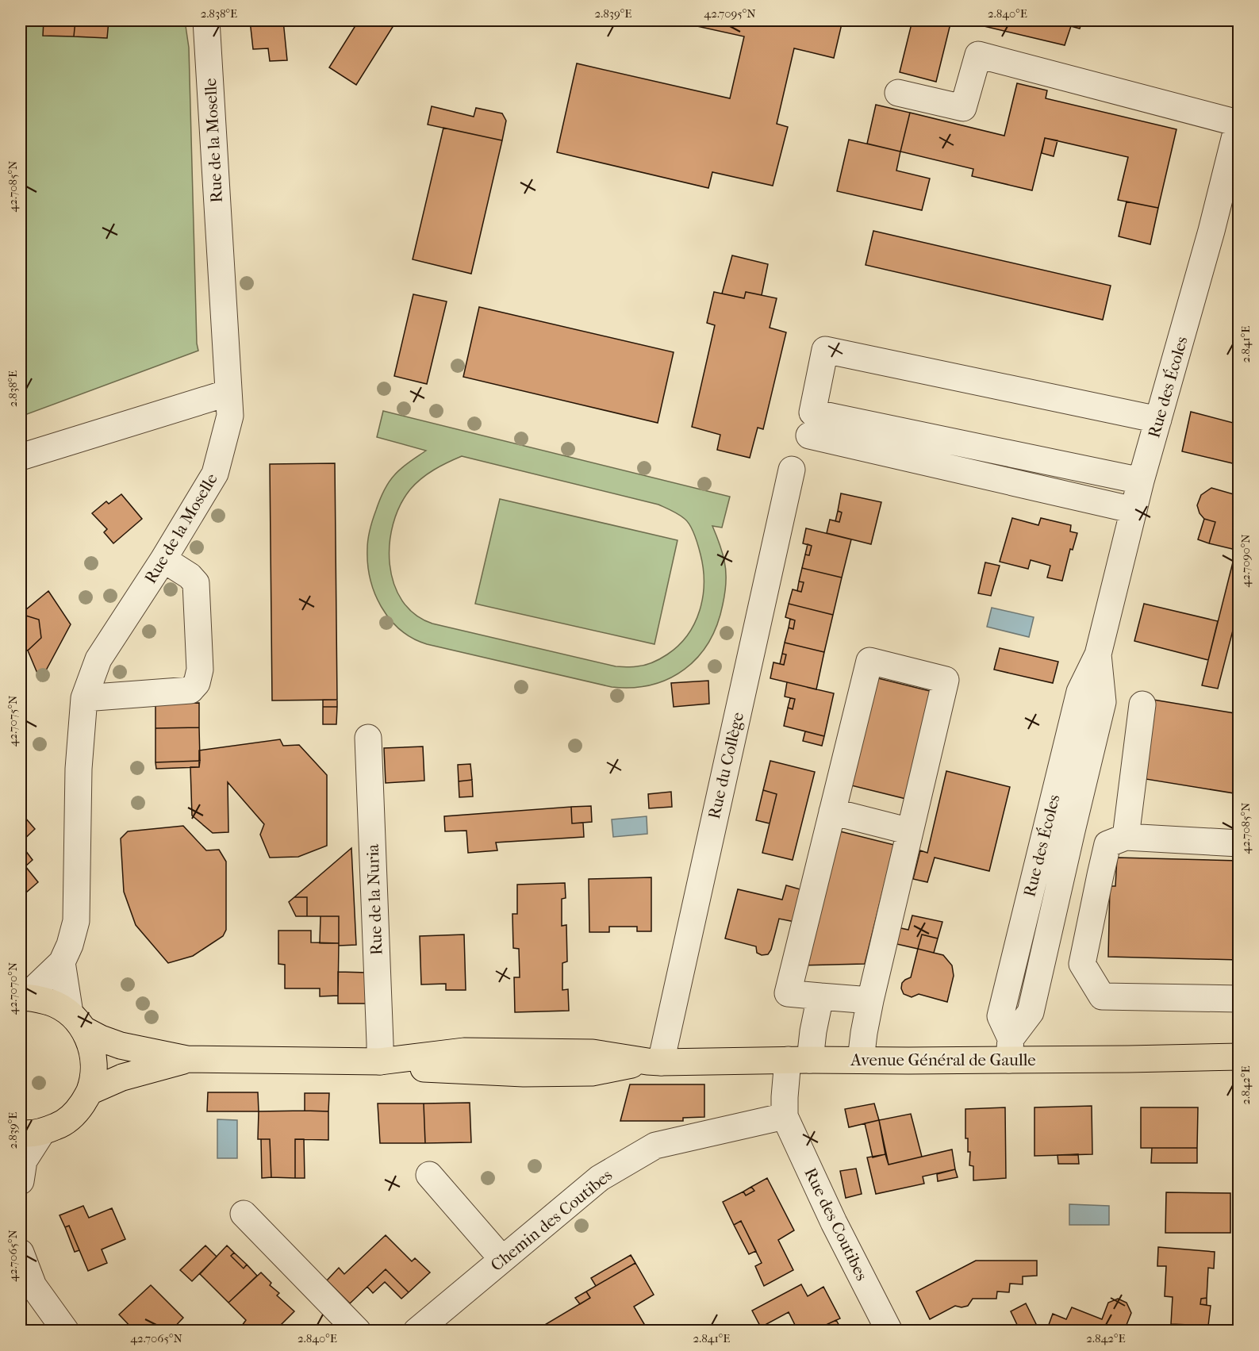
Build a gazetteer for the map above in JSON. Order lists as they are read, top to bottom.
{
  "streets": {
    "main road": ["Avenue Général de Gaulle"],
    "street": [
      "Rue de la Moselle",
      "Rue des Écoles",
      "Rue du Collège",
      "Rue de la Nuria",
      "Chemin des Coutibes",
      "Rue des Coutibes"
    ]
  },
  "crossings": [
    ["Rue de la Moselle", "Avenue Général de Gaulle"],
    ["Rue des Écoles", "Avenue Général de Gaulle"],
    ["Rue du Collège", "Avenue Général de Gaulle"],
    ["Rue de la Nuria", "Avenue Général de Gaulle"],
    ["Avenue Général de Gaulle", "Rue des Coutibes"],
    ["Chemin des Coutibes", "Rue des Coutibes"]
  ],
  "coordinates": [
    "2.838°E",
    "2.839°E",
    "42.7095°N",
    "2.840°E",
    "42.7085°N",
    "2.841°E",
    "42.7090°N",
    "42.7075°N",
    "42.7070°N",
    "2.842°E",
    "42.7065°N"
  ]
}
